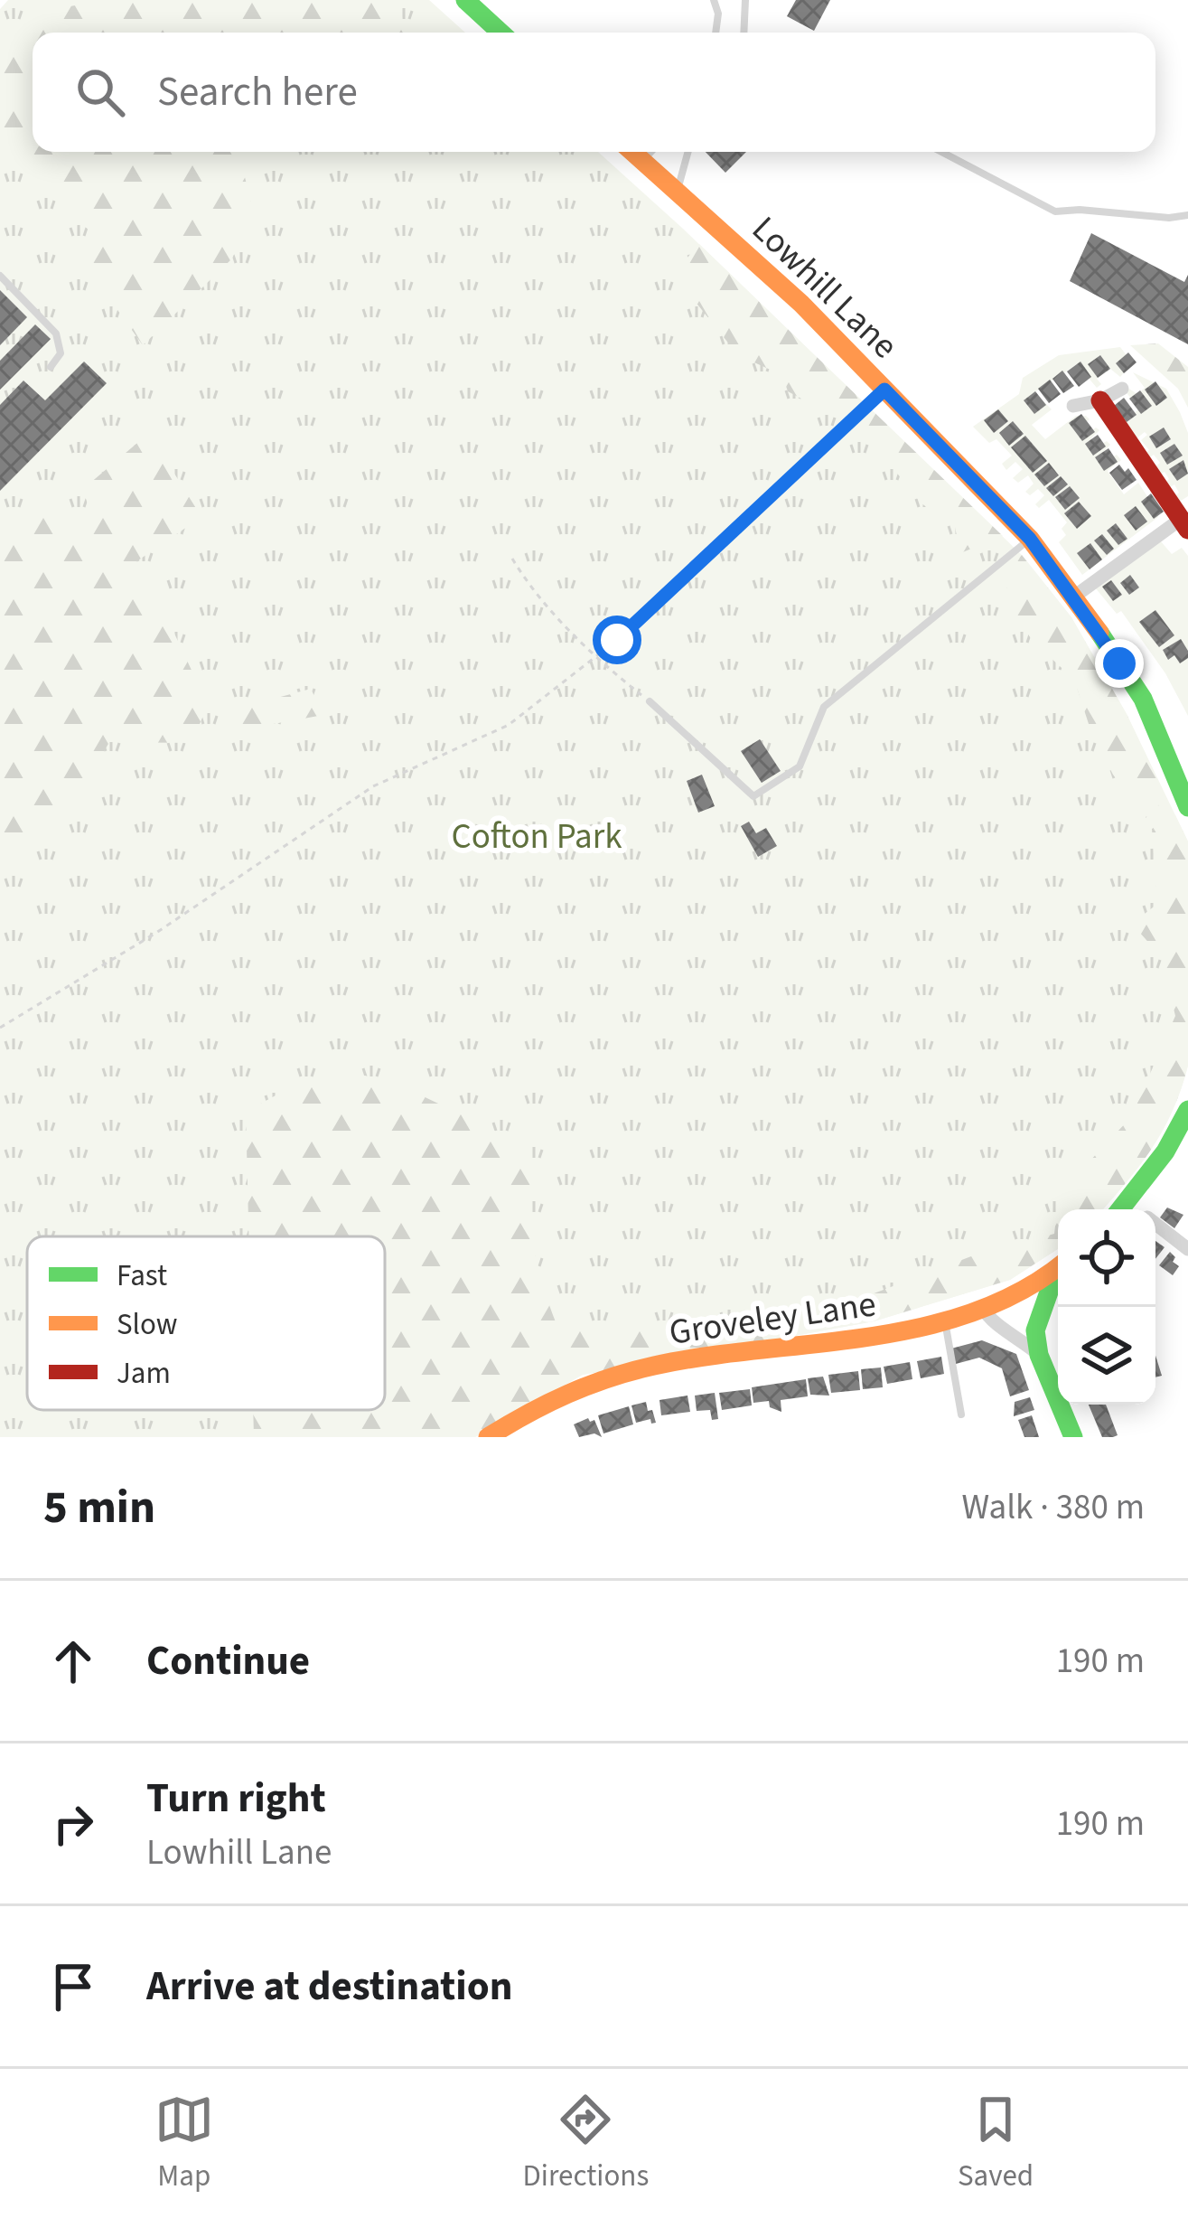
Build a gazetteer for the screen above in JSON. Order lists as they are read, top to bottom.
{
  "streets": {
    "street": ["Lowhill Lane", "Groveley Lane"]
  },
  "parks": ["Cofton Park"],
  "legend": ["Fast", "Slow", "Jam"],
  "page": {
    "search": "Search here",
    "heading": ["5 min", "Walk · 380 m"],
    "list": [
      ["Continue", "190 m"],
      ["Turn right", "Lowhill Lane", "190 m"],
      "Arrive at destination"
    ],
    "nav": ["Map", "Directions", "Saved"]
  }
}
